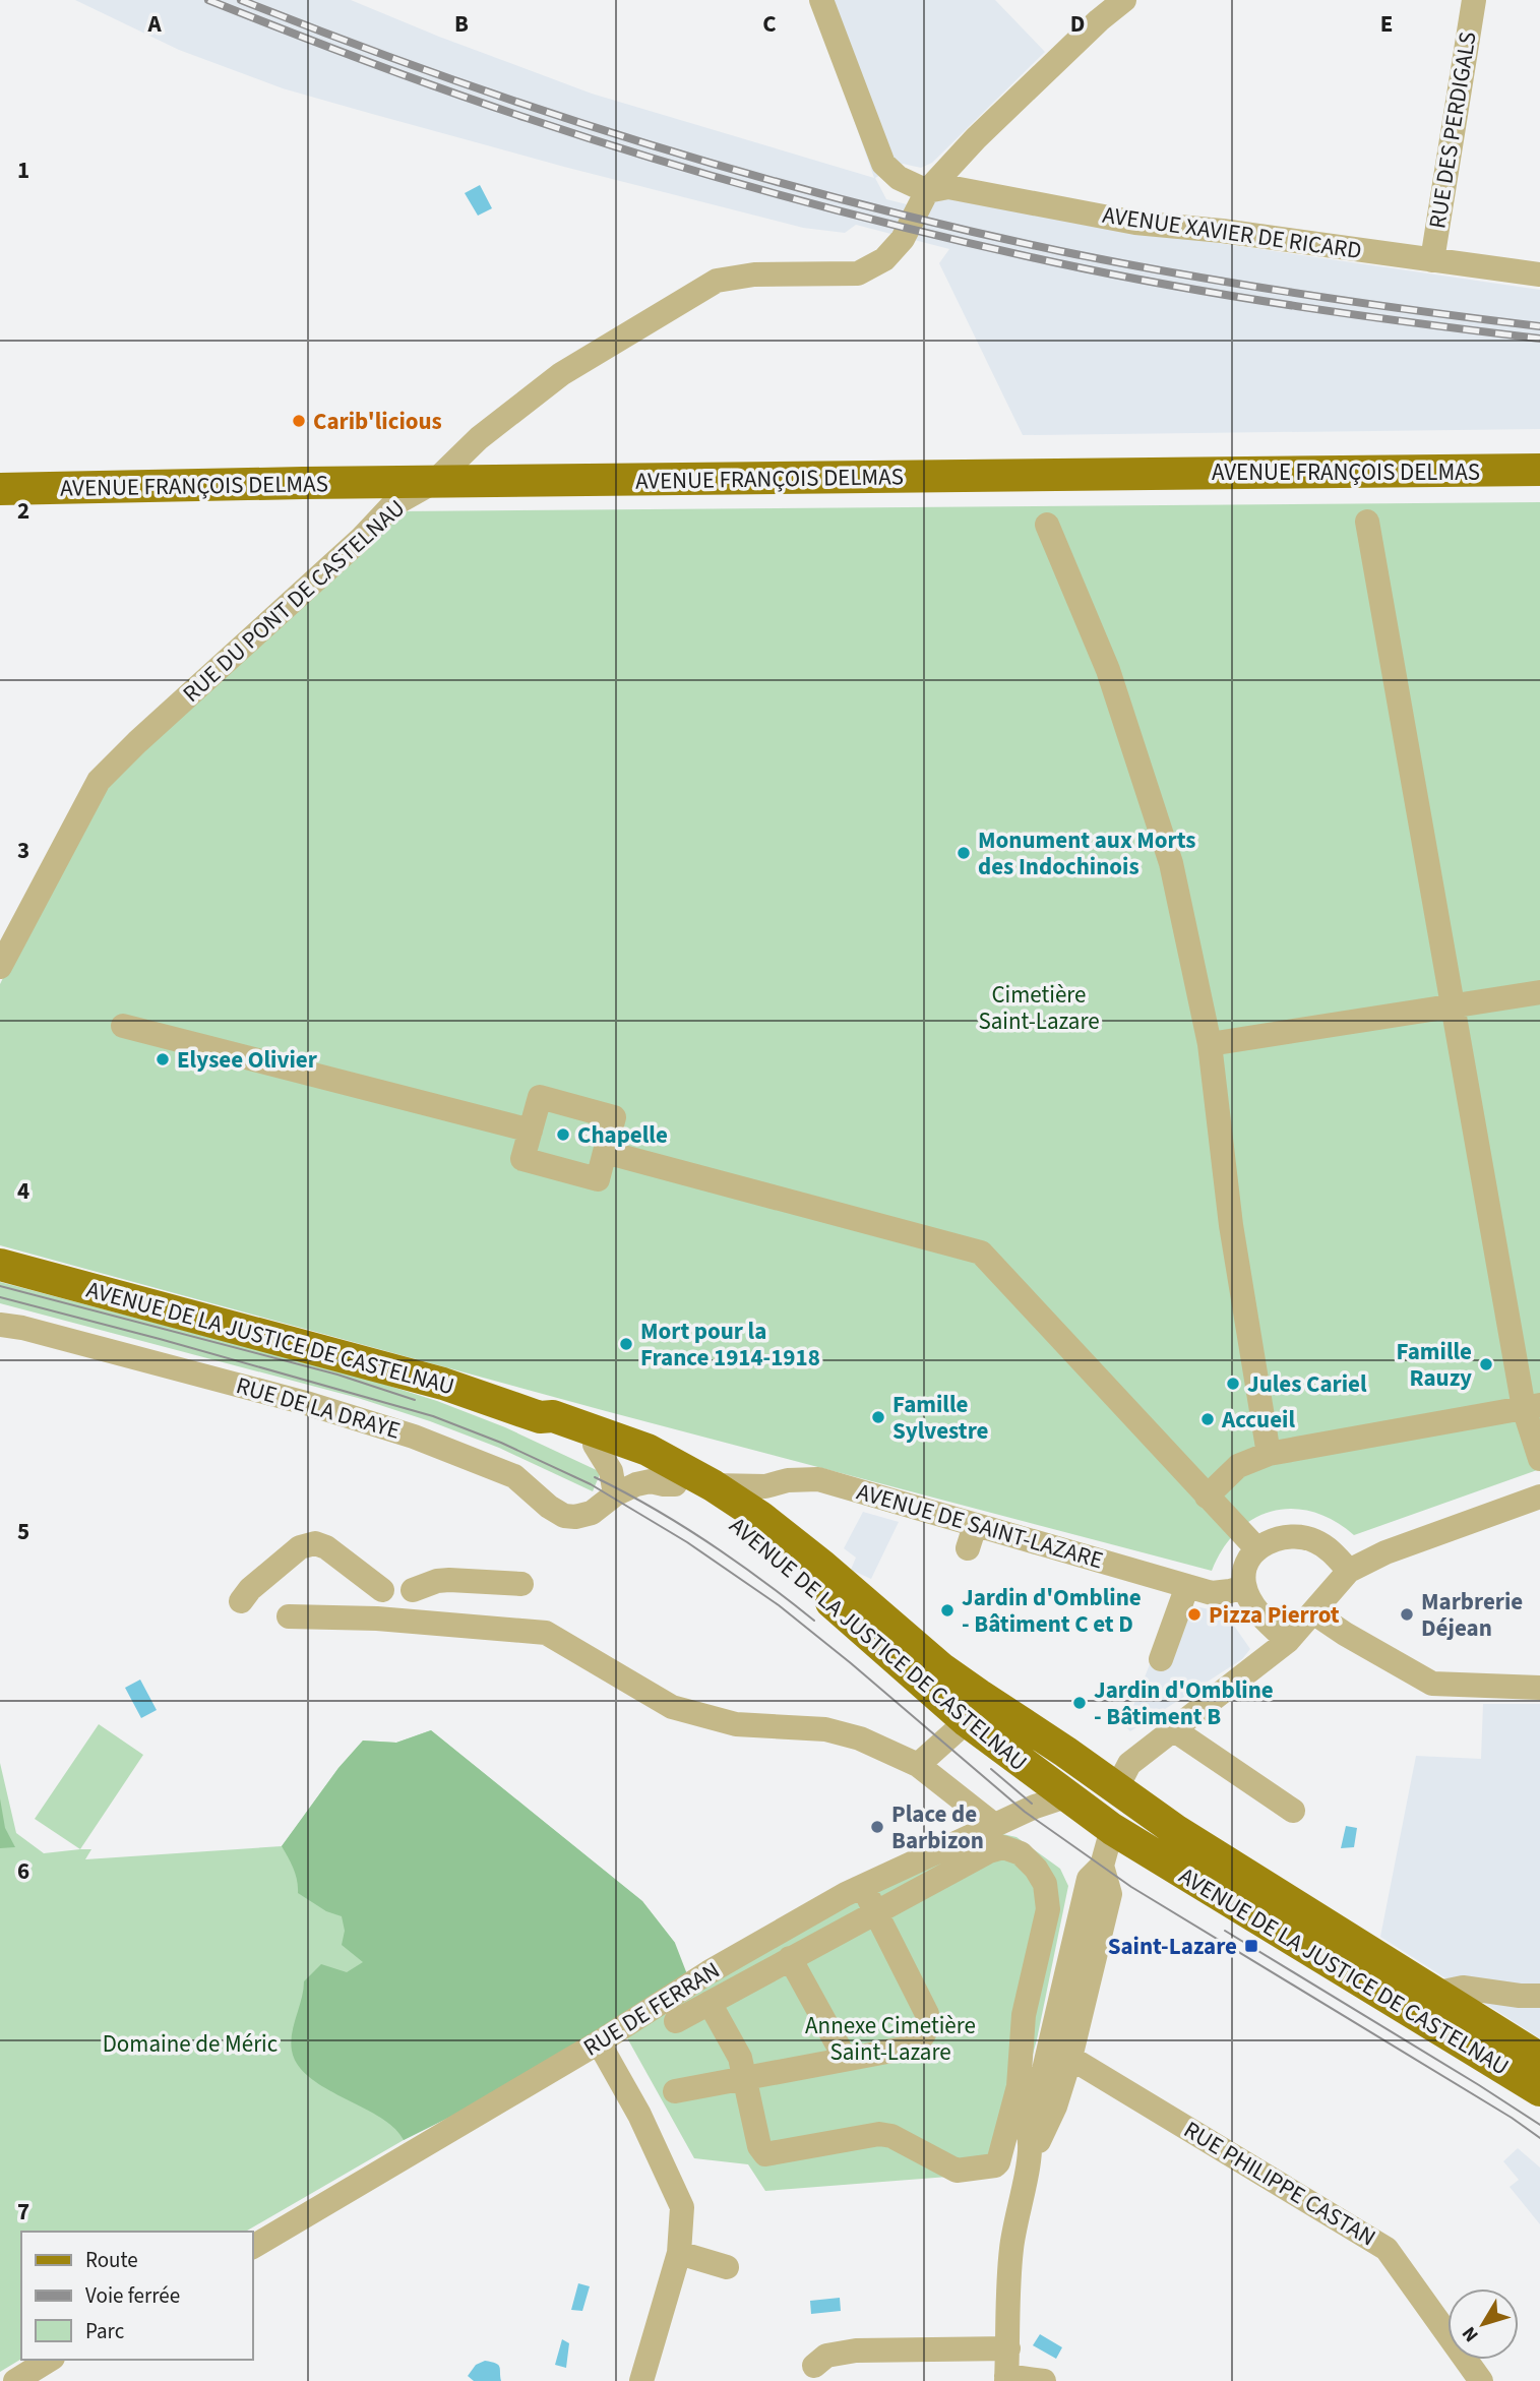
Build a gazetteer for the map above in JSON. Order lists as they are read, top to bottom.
{
  "streets": {
    "main road": ["AVENUE FRANÇOIS DELMAS", "AVENUE DE LA JUSTICE DE CASTELNAU"],
    "street": [
      "RUE DES PERDIGALS",
      "AVENUE XAVIER DE RICARD",
      "RUE DU PONT DE CASTELNAU",
      "RUE DE LA DRAYE",
      "AVENUE DE SAINT-LAZARE",
      "RUE DE FERRAN",
      "RUE PHILIPPE CASTAN"
    ]
  },
  "crossings": [
    ["RUE DES PERDIGALS", "AVENUE XAVIER DE RICARD"],
    ["AVENUE XAVIER DE RICARD", "RUE DU PONT DE CASTELNAU"],
    ["AVENUE FRANÇOIS DELMAS", "RUE DU PONT DE CASTELNAU"],
    ["AVENUE DE LA JUSTICE DE CASTELNAU", "RUE DE LA DRAYE"],
    ["AVENUE DE LA JUSTICE DE CASTELNAU", "AVENUE DE SAINT-LAZARE"],
    ["AVENUE DE LA JUSTICE DE CASTELNAU", "RUE DE FERRAN"]
  ],
  "parks": ["Cimetière Saint-Lazare", "Annexe Cimetière Saint-Lazare", "Domaine de Méric"],
  "places": {
    "other": [
      "Carib'licious",
      "Monument aux Morts des Indochinois",
      "Elysee Olivier",
      "Chapelle",
      "Mort pour la France 1914-1918",
      "Famille Rauzy",
      "Jules Cariel",
      "Famille Sylvestre",
      "Accueil",
      "Jardin d'Ombline - Bâtiment C et D",
      "Pizza Pierrot",
      "Marbrerie Déjean",
      "Jardin d'Ombline - Bâtiment B",
      "Place de Barbizon"
    ],
    "transit": ["Saint-Lazare"]
  },
  "legend": ["Route", "Voie ferrée", "Parc"],
  "north": "bottom left",
  "grid": {
    "columns": [
      "A",
      "B",
      "C",
      "D",
      "E"
    ],
    "rows": [
      "1",
      "2",
      "3",
      "4",
      "5",
      "6",
      "7"
    ]
  }
}
